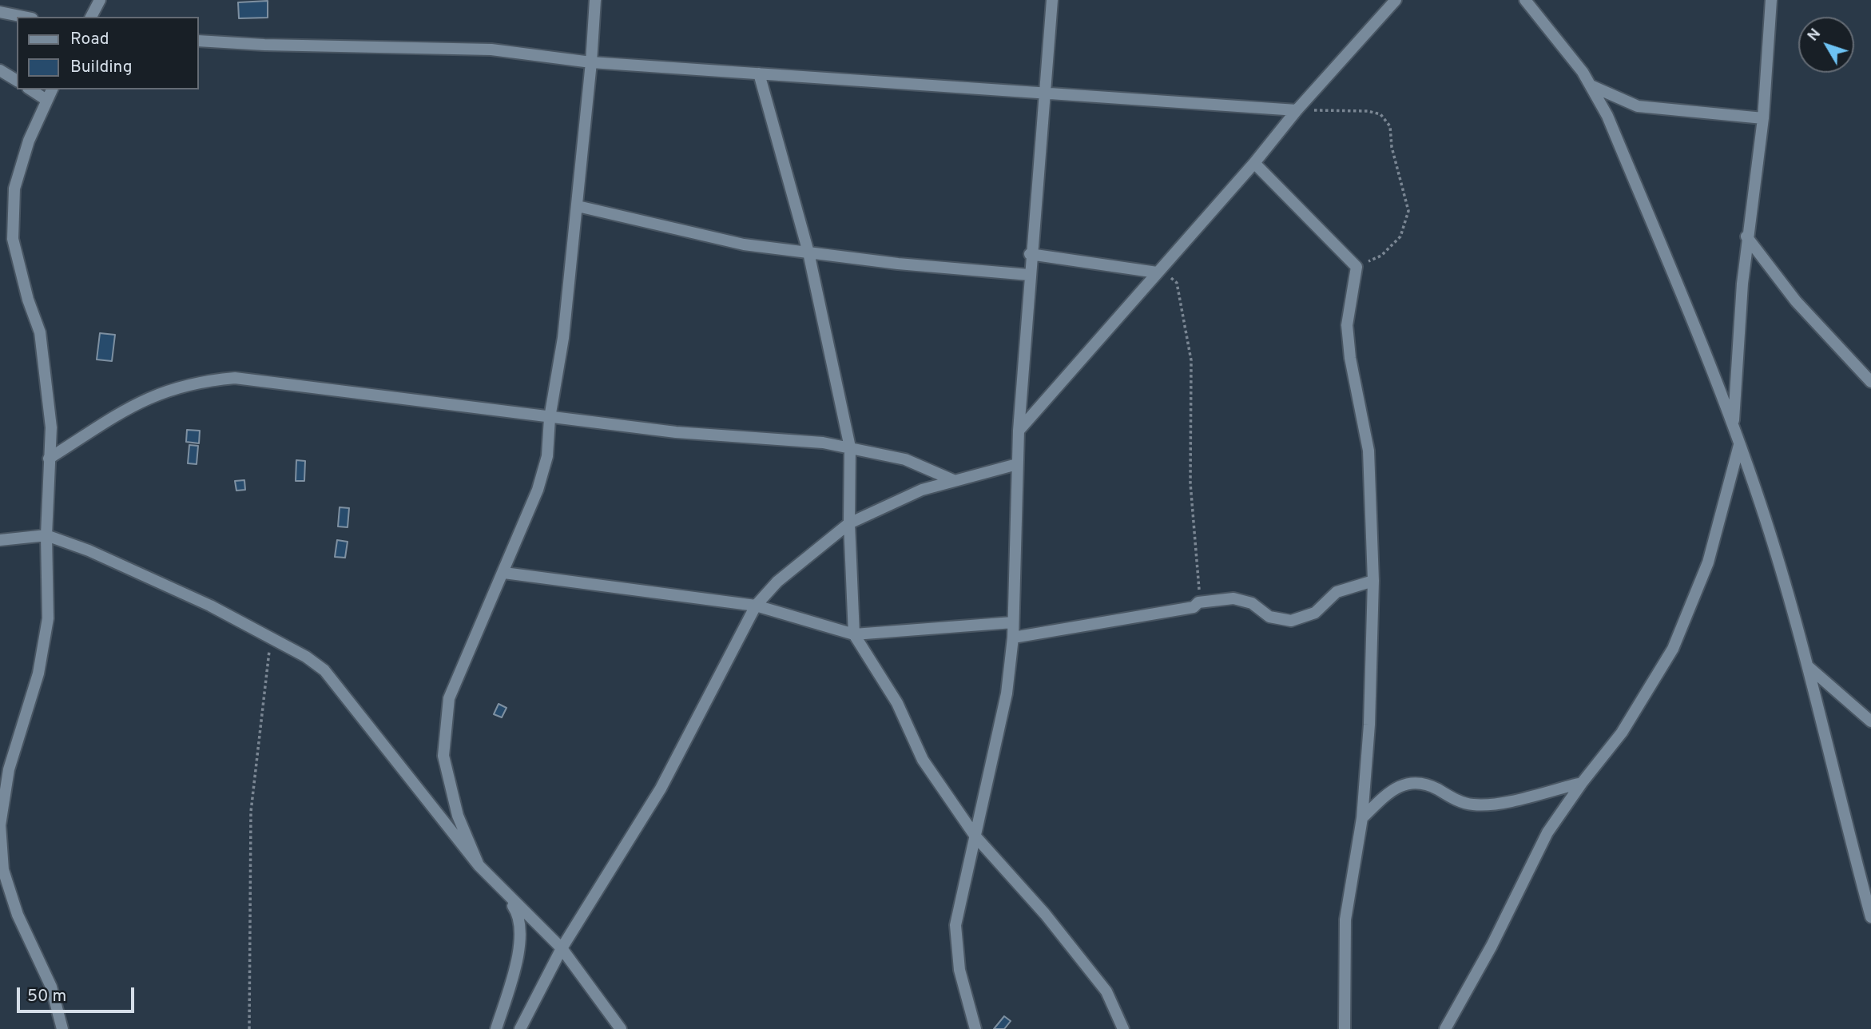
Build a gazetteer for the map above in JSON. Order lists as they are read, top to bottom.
{
  "legend": ["Road", "Building"],
  "scale_bar": "50 m",
  "north": "top left"
}
